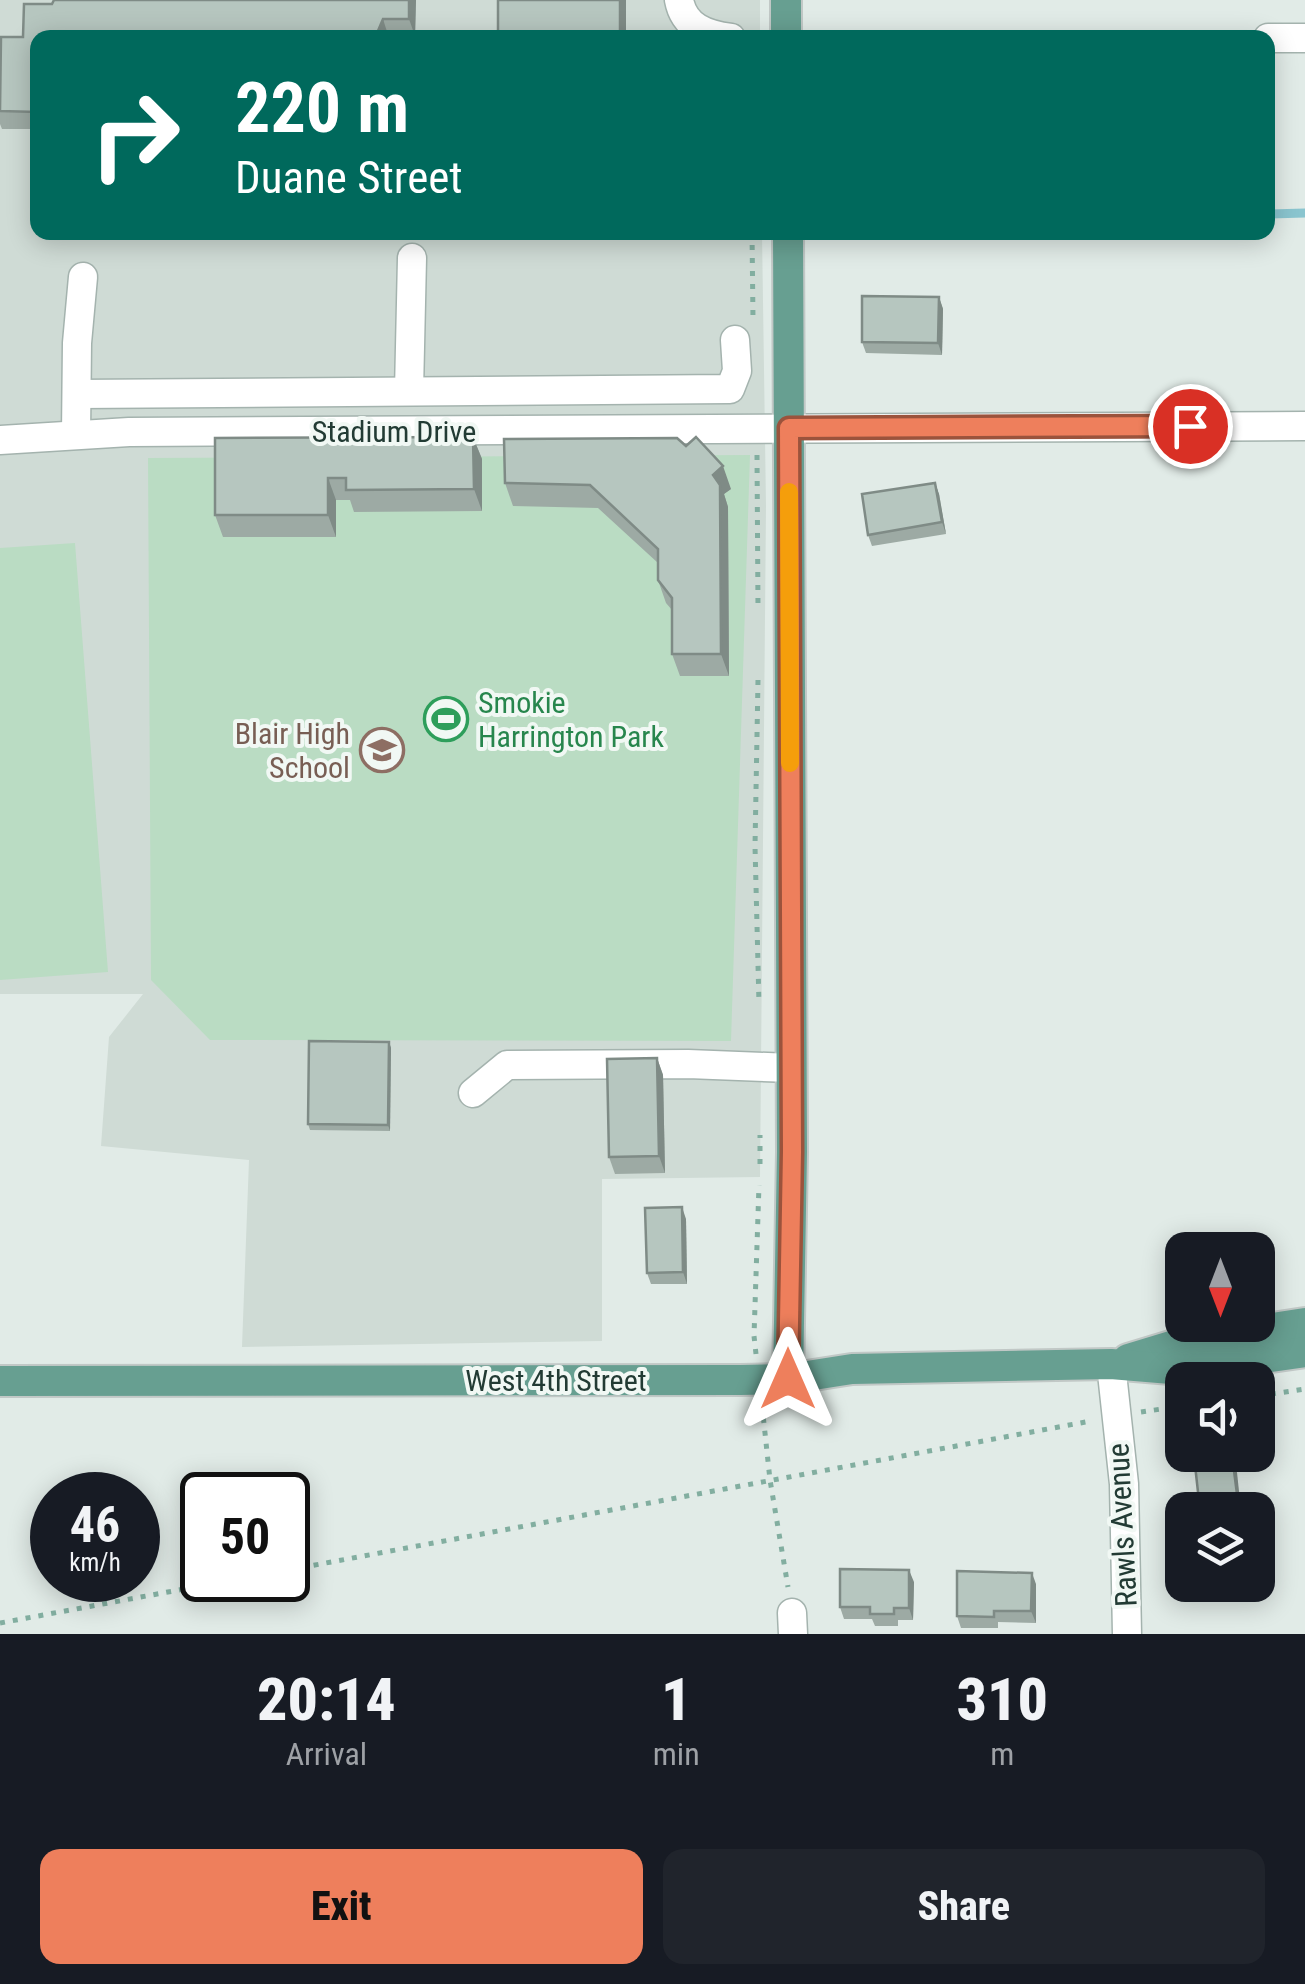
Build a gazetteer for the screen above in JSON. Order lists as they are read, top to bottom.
{
  "streets": {
    "main road": ["West 4th Street"],
    "street": ["Stadium Drive", "Rawls Avenue"]
  },
  "crossings": [
    ["West 4th Street", "Rawls Avenue"]
  ],
  "places": {
    "sports": ["Smokie Harrington Park"],
    "school or university": ["Blair High School"]
  },
  "north": "bottom",
  "page": {
    "turn": ["220 m", "Duane Street"],
    "speed": "46 km/h",
    "limit": "50",
    "eta": [
      "20:14",
      "Arrival",
      "1",
      "min",
      "310",
      "m"
    ],
    "buttons": ["Exit", "Share"]
  }
}
